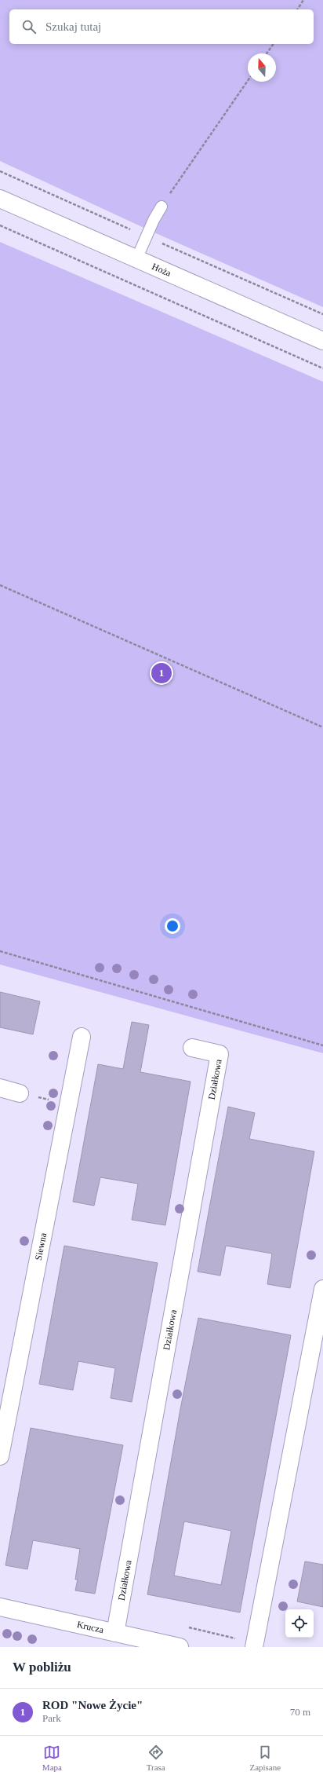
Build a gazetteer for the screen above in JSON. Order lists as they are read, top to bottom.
{
  "streets": {
    "street": [
      "Hoża",
      "Działkowa",
      "Siewna",
      "Krucza"
    ]
  },
  "crossings": [
    ["Działkowa", "Krucza"]
  ],
  "north": "top",
  "page": {
    "search": "Szukaj tutaj",
    "pins": "1",
    "heading": "W pobliżu",
    "list": [
      {
        "mark": "1",
        "name": "ROD \"Nowe Życie\"",
        "note": "Park",
        "value": "70 m"
      }
    ],
    "nav": ["Mapa", "Trasa", "Zapisane"]
  }
}
